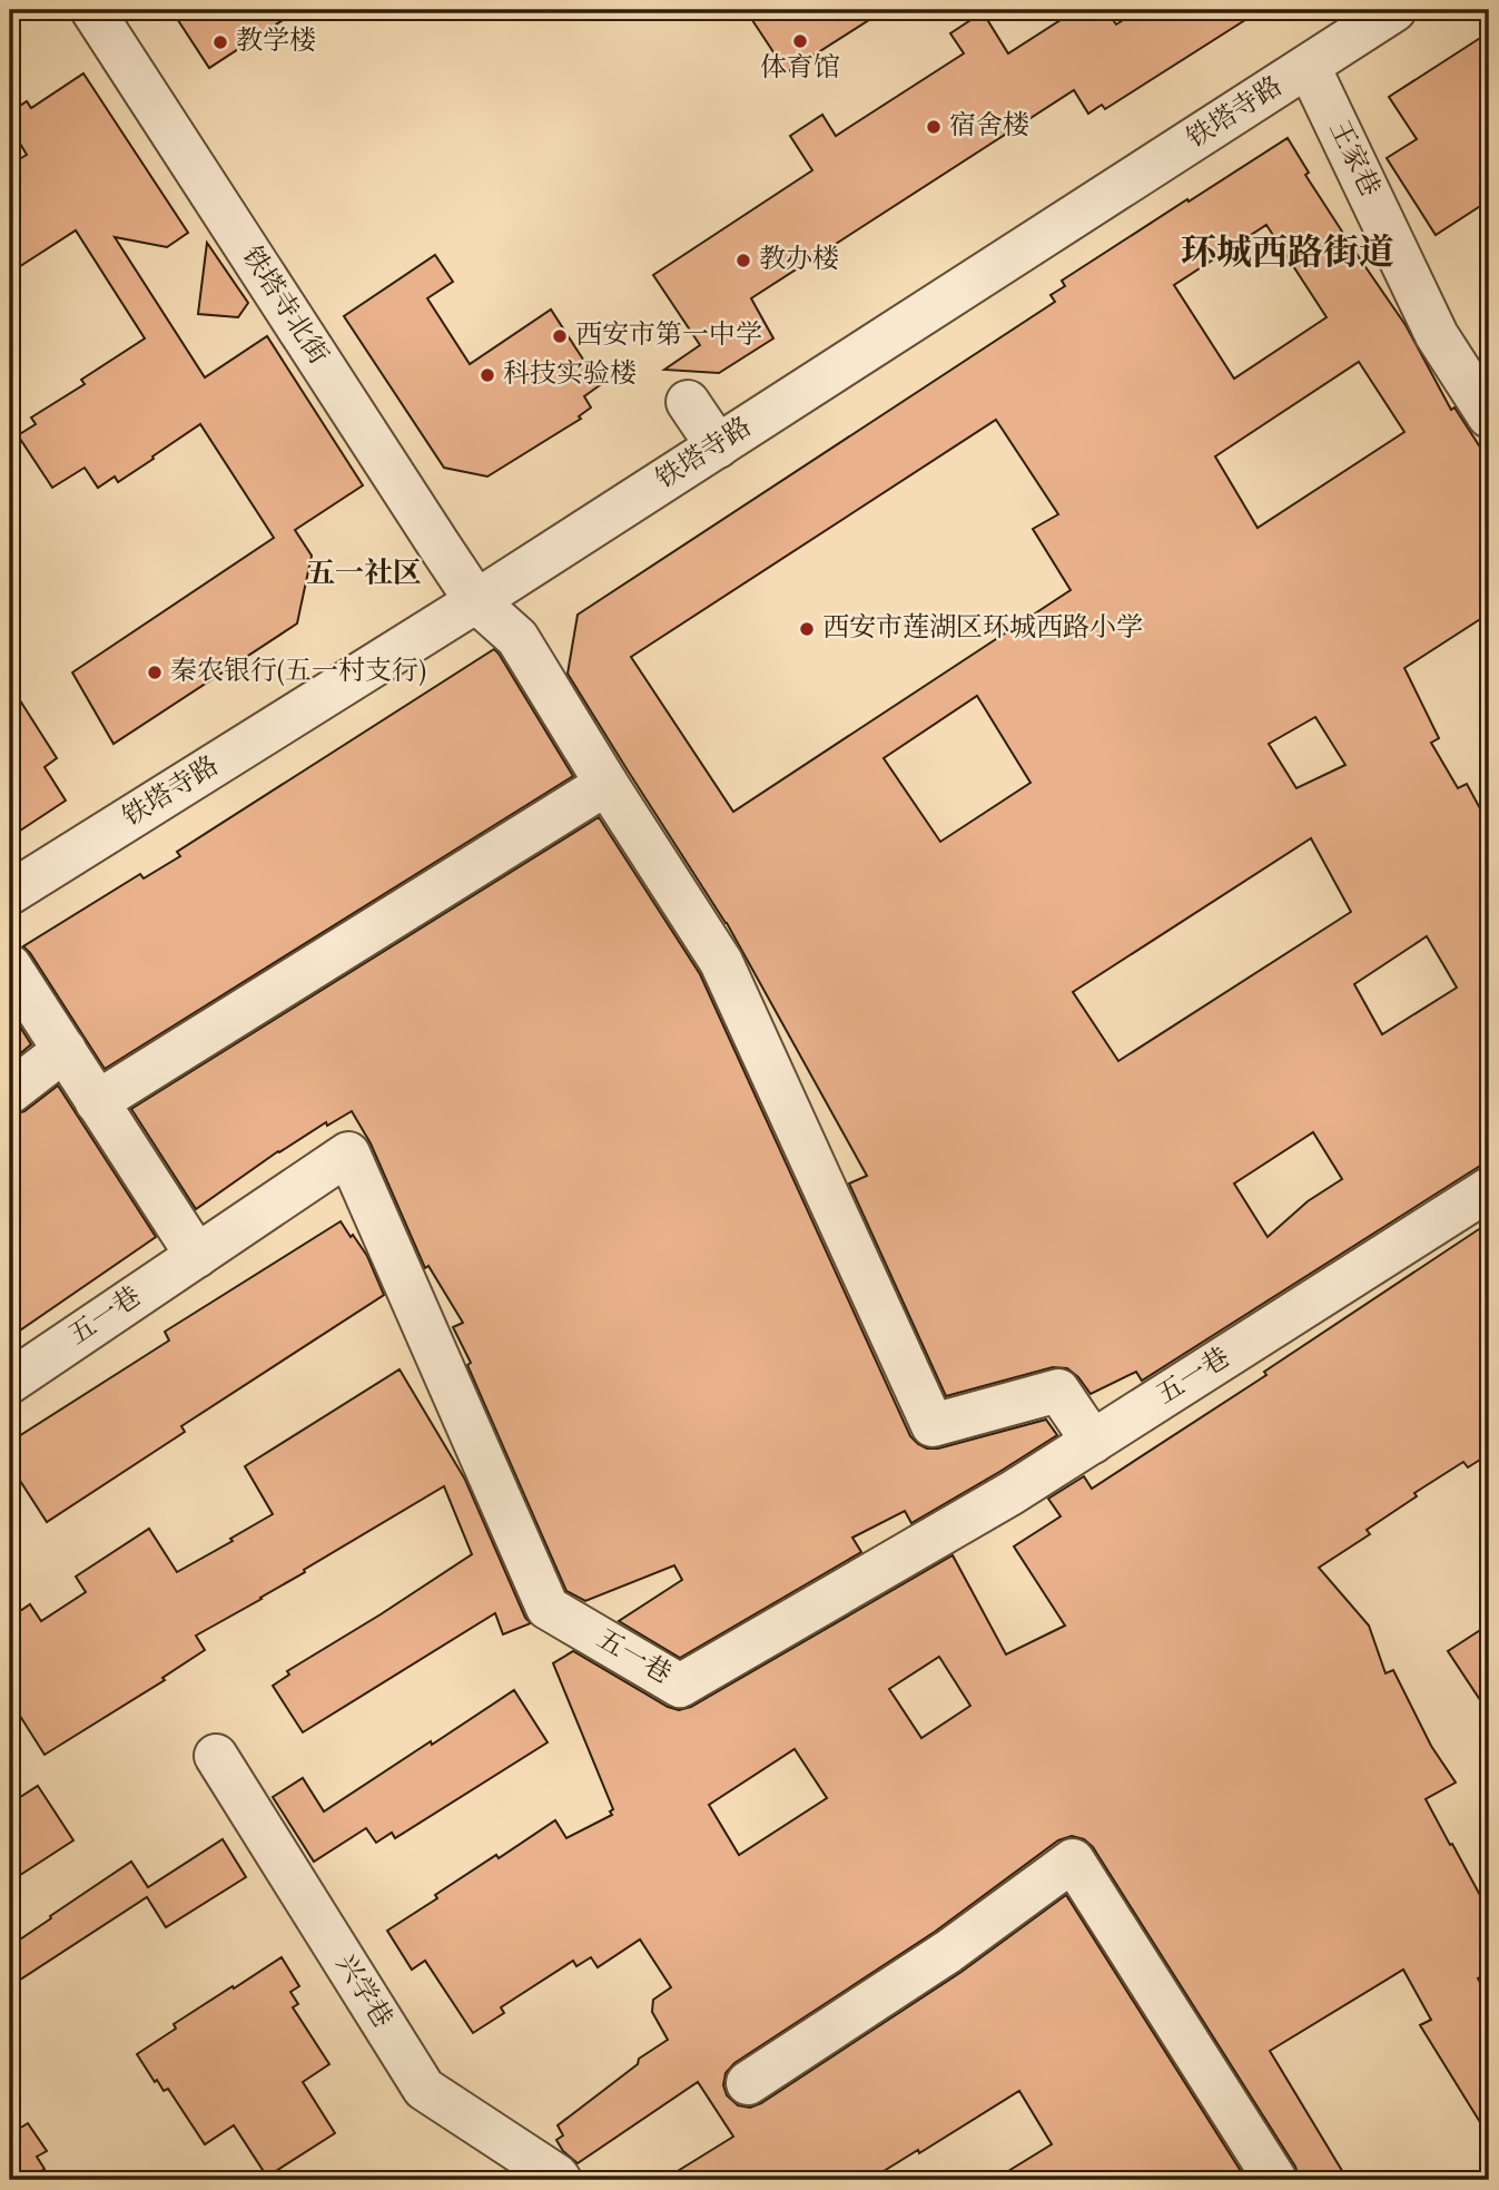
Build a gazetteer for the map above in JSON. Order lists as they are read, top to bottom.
{
  "streets": {
    "street": [
      "铁塔寺路",
      "王家巷",
      "铁塔寺北街",
      "五一巷",
      "兴学巷"
    ]
  },
  "crossings": [
    ["铁塔寺路", "王家巷"],
    ["铁塔寺路", "铁塔寺北街"],
    ["铁塔寺北街", "五一巷"]
  ],
  "districts": ["环城西路街道", "五一社区"],
  "places": [
    "体育馆",
    "教学楼",
    "宿舍楼",
    "教办楼",
    "西安市第一中学",
    "科技实验楼",
    "西安市莲湖区环城西路小学",
    "秦农银行(五一村支行)"
  ]
}
